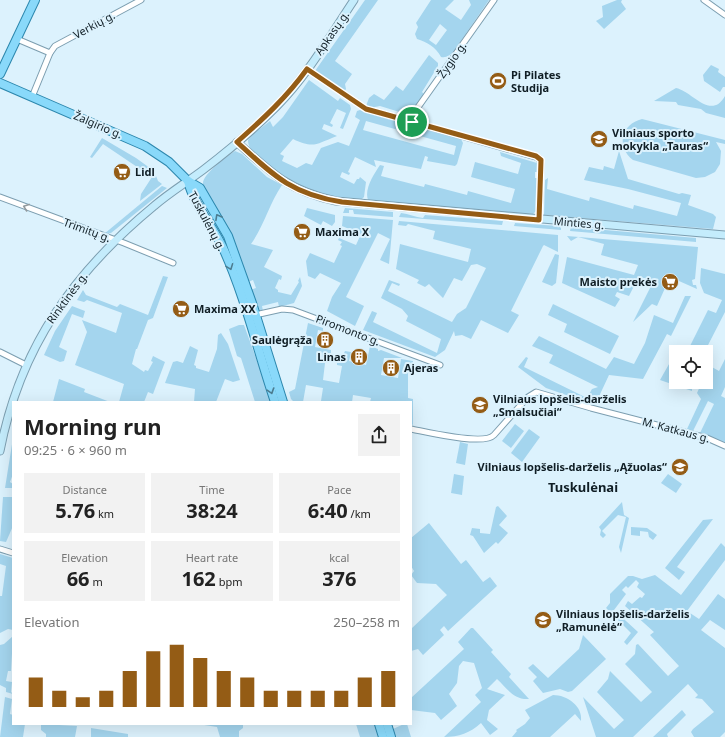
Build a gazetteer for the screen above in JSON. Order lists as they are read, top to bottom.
{
  "streets": {
    "main road": [
      "Apkasų g.",
      "Žalgirio g.",
      "Tuskulėnų g.",
      "Minties g.",
      "Rinktinės g."
    ],
    "street": [
      "Verkių g.",
      "Žygio g.",
      "Trimitų g.",
      "Piromonto g.",
      "M. Katkaus g."
    ]
  },
  "crossings": [
    ["Apkasų g.", "Žalgirio g."],
    ["Apkasų g.", "Tuskulėnų g."],
    ["Apkasų g.", "Minties g."],
    ["Apkasų g.", "Rinktinės g."],
    ["Žalgirio g.", "Tuskulėnų g."],
    ["Žalgirio g.", "Rinktinės g."],
    ["Tuskulėnų g.", "Rinktinės g."],
    ["Tuskulėnų g.", "Piromonto g."],
    ["Trimitų g.", "Rinktinės g."]
  ],
  "one_way": ["Trimitų g."],
  "districts": ["Tuskulėnai"],
  "places": {
    "sports": ["Pi Pilates Studija"],
    "school or university": [
      "Vilniaus sporto mokykla „Tauras“",
      "Vilniaus lopšelis-darželis „Smalsučiai“",
      "Vilniaus lopšelis-darželis „Ąžuolas“",
      "Vilniaus lopšelis-darželis „Ramunėlė“"
    ],
    "supermarket": [
      "Lidl",
      "Maxima X",
      "Maisto prekės",
      "Maxima XX"
    ],
    "building": ["Saulėgrąža", "Linas", "Ajeras"]
  },
  "page": {
    "heading": ["Morning run", "09:25 · 6 × 960 m"],
    "stats": [
      ["Distance", "5.76 km"],
      ["Time", "38:24"],
      ["Pace", "6:40 /km"],
      ["Elevation", "66 m"],
      ["Heart rate", "162 bpm"],
      ["kcal", "376"]
    ],
    "chart": ["Elevation", "250–258 m"]
  }
}
